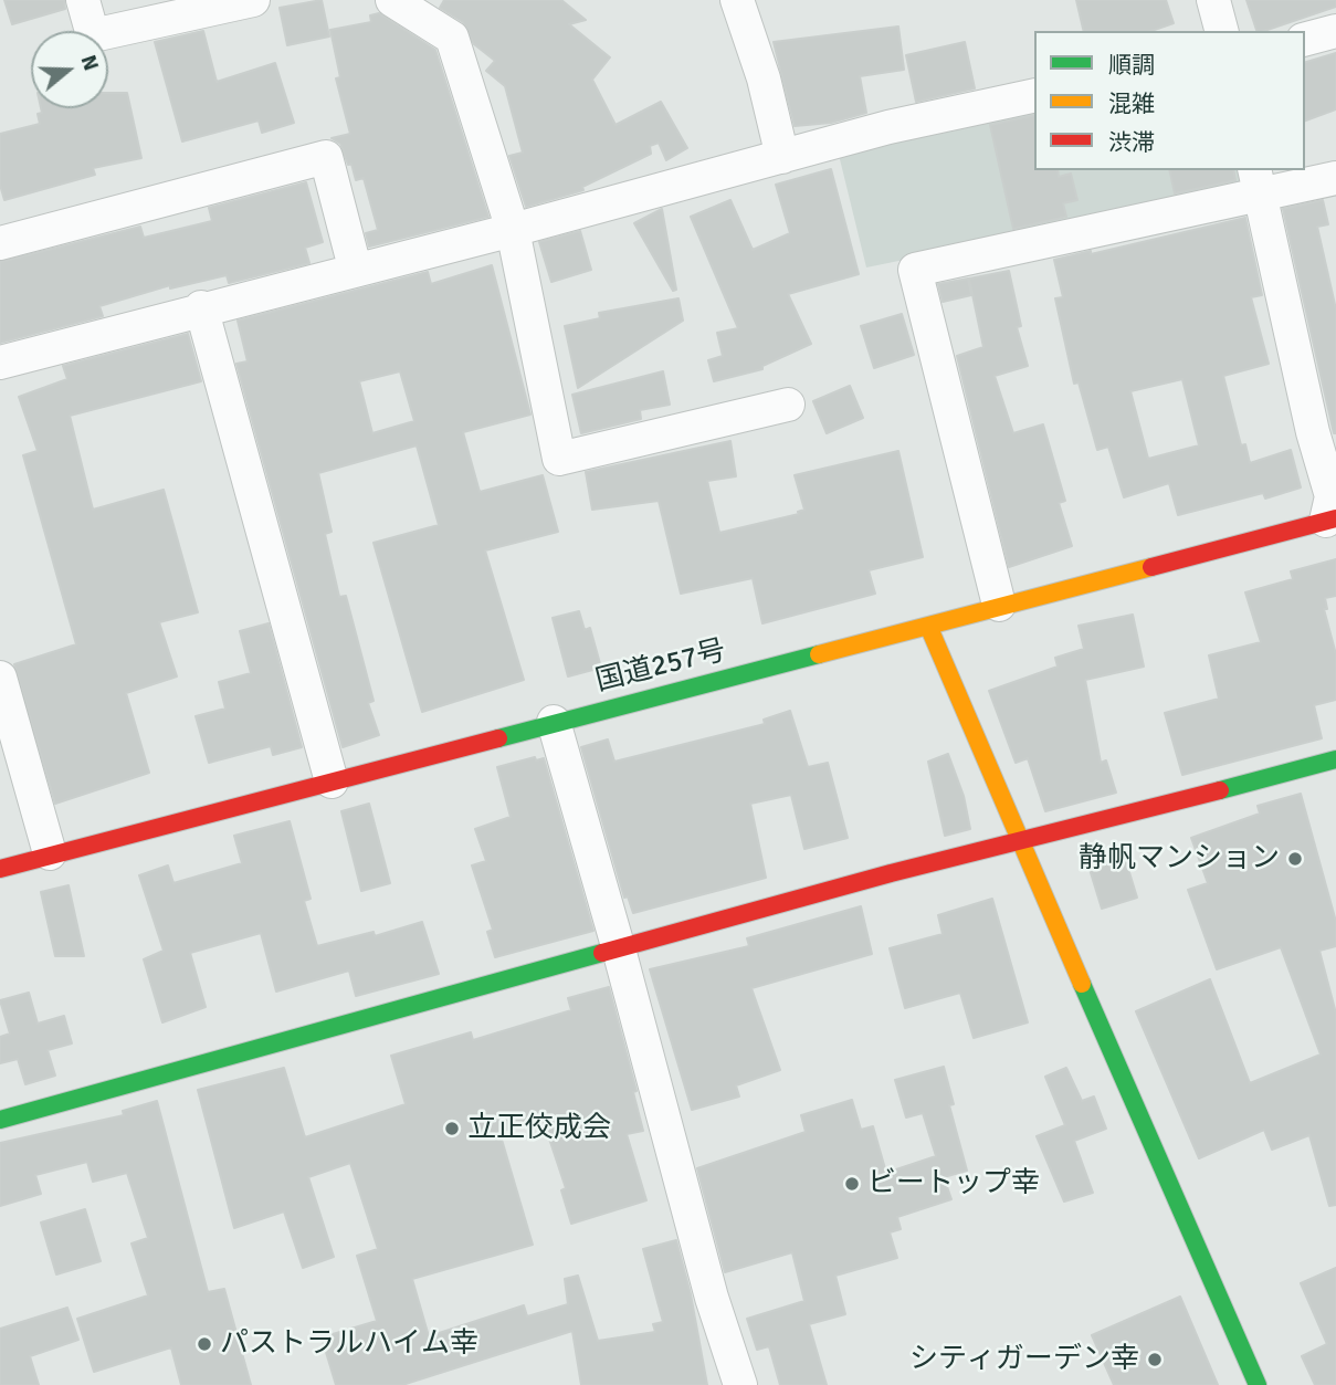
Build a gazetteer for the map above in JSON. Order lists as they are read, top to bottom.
{
  "streets": {
    "main road": ["国道257号"]
  },
  "places": [
    "静帆マンション",
    "立正佼成会",
    "ビートップ幸",
    "パストラルハイム幸",
    "シティガーデン幸"
  ],
  "legend": ["順調", "混雑", "渋滞"],
  "north": "right"
}
